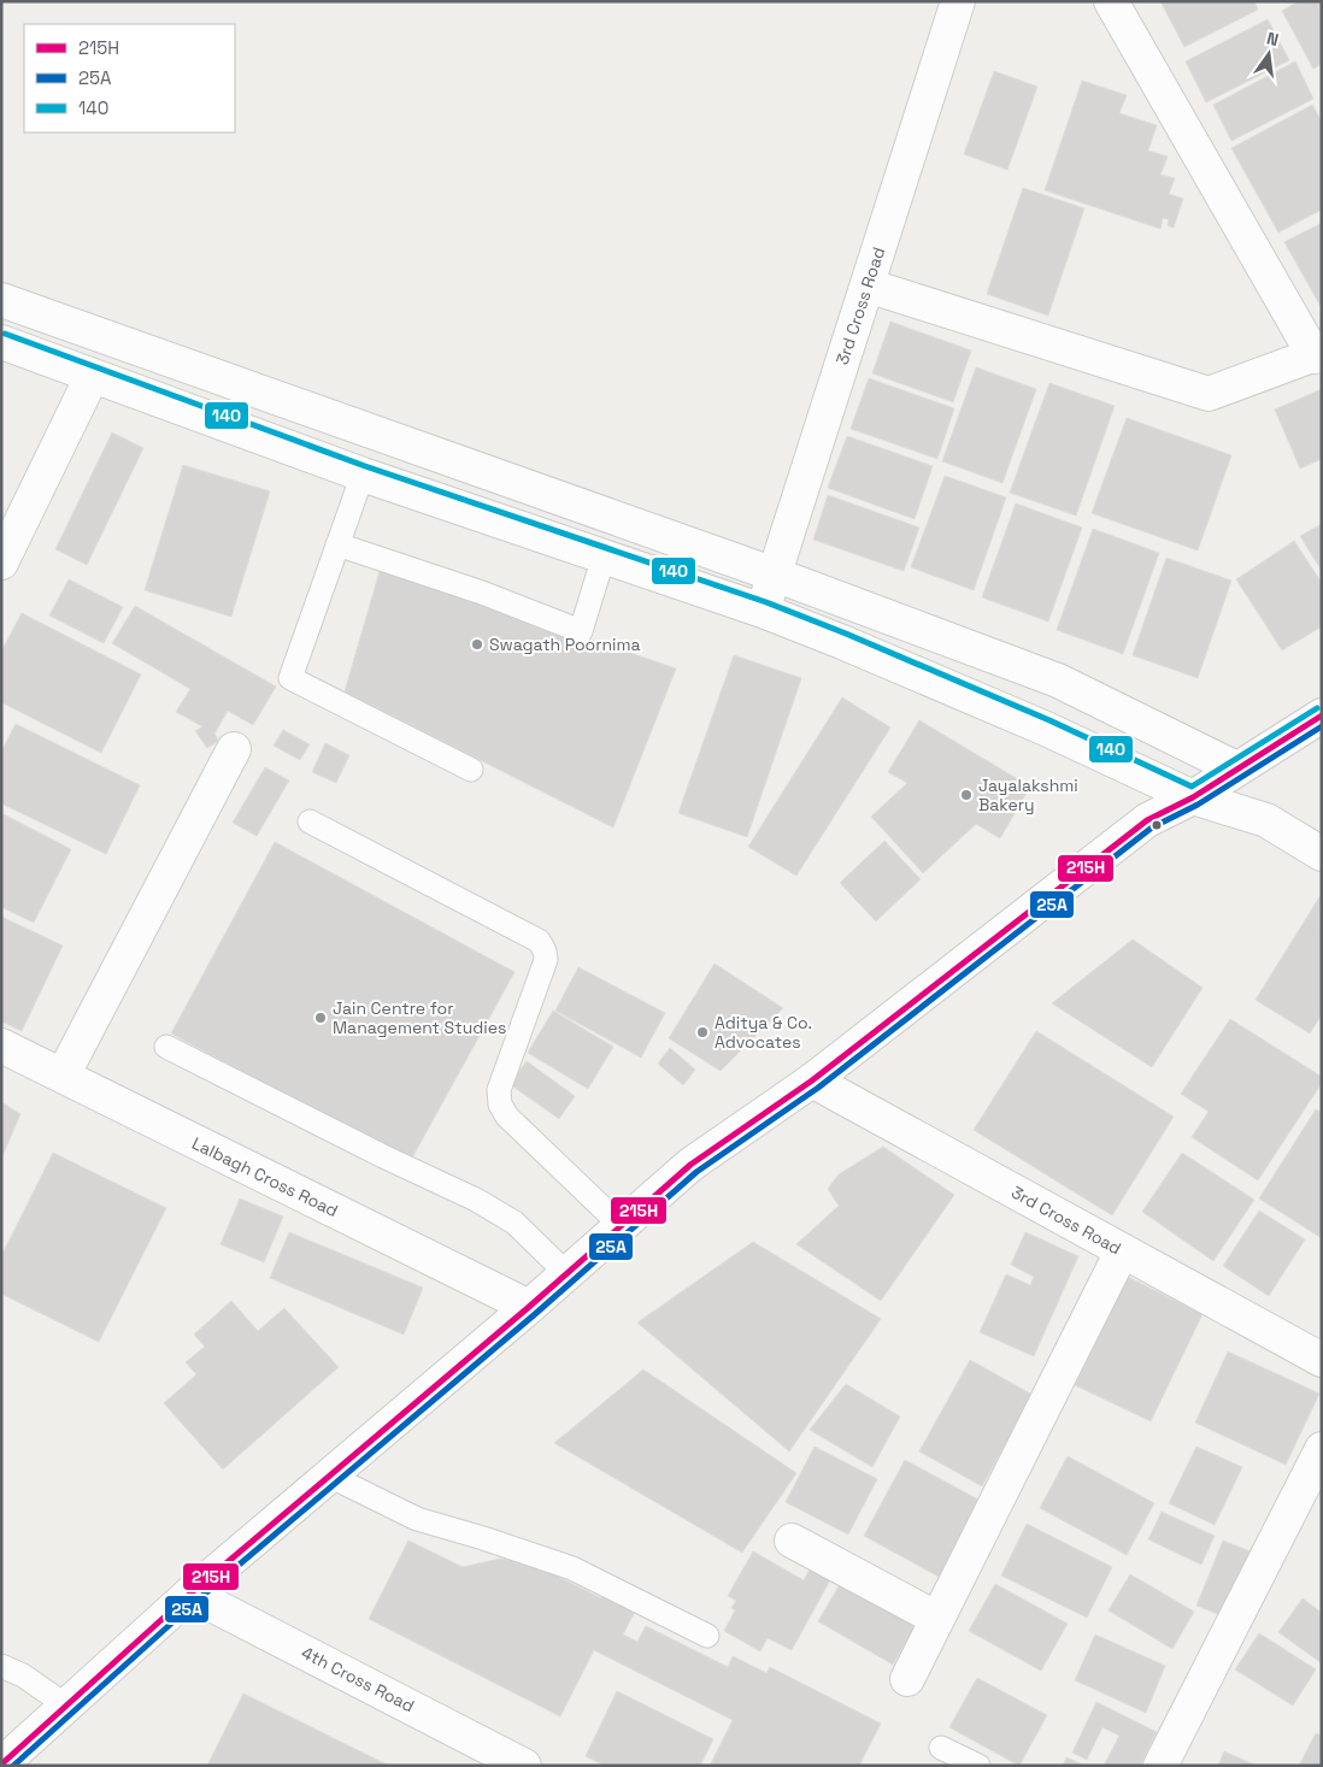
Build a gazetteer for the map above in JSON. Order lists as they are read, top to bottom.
{
  "streets": {
    "street": ["3rd Cross Road", "Lalbagh Cross Road", "4th Cross Road"]
  },
  "places": [
    "Swagath Poornima",
    "Jayalakshmi Bakery",
    "Jain Centre for Management Studies",
    "Aditya & Co. Advocates"
  ],
  "lines": ["transit line 140", "transit line 215H", "transit line 25A"],
  "legend": ["215H", "25A", "140"],
  "north": "top"
}
